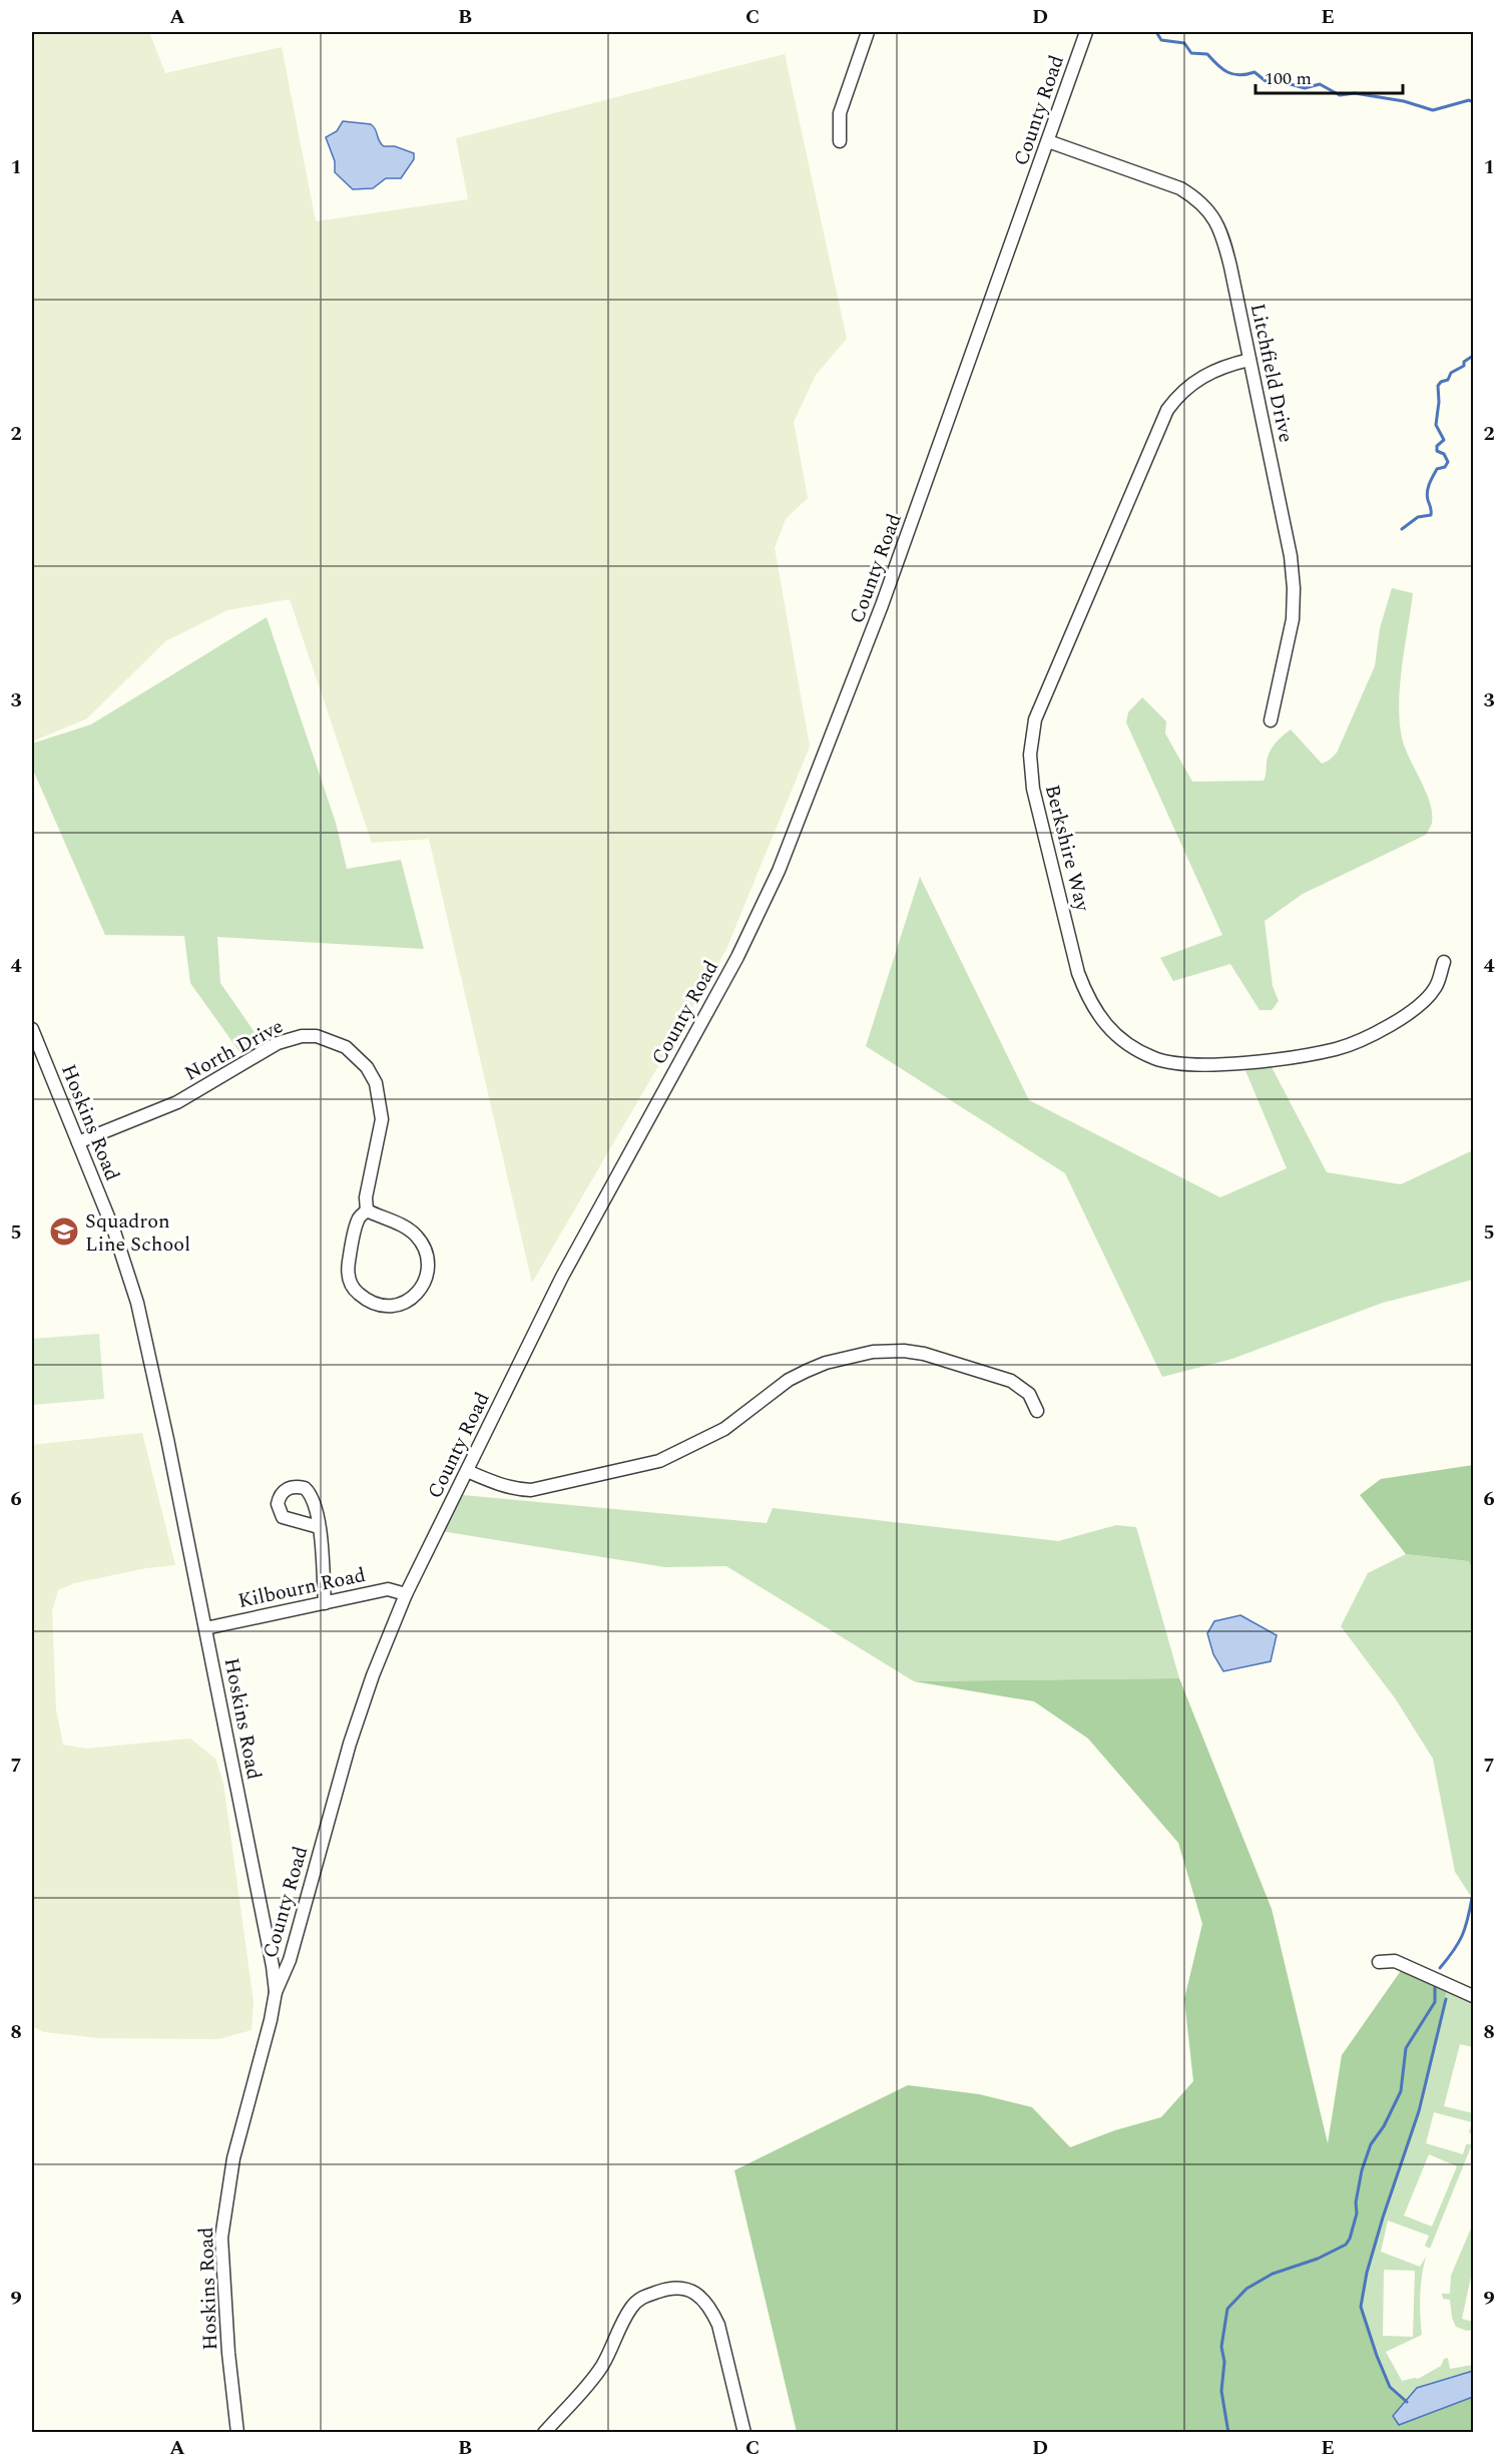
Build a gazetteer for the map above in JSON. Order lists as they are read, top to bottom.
{
  "streets": {
    "street": [
      "County Road",
      "Litchfield Drive",
      "Berkshire Way",
      "North Drive",
      "Hoskins Road",
      "Kilbourn Road"
    ]
  },
  "crossings": [
    ["County Road", "Litchfield Drive"],
    ["County Road", "Hoskins Road"],
    ["County Road", "Kilbourn Road"],
    ["Litchfield Drive", "Berkshire Way"],
    ["North Drive", "Hoskins Road"],
    ["Hoskins Road", "Kilbourn Road"]
  ],
  "places": {
    "school or university": ["Squadron Line School"]
  },
  "scale_bar": "100 m",
  "grid": {
    "columns": [
      "A",
      "B",
      "C",
      "D",
      "E"
    ],
    "rows": [
      "1",
      "2",
      "3",
      "4",
      "5",
      "6",
      "7",
      "8",
      "9"
    ]
  }
}
